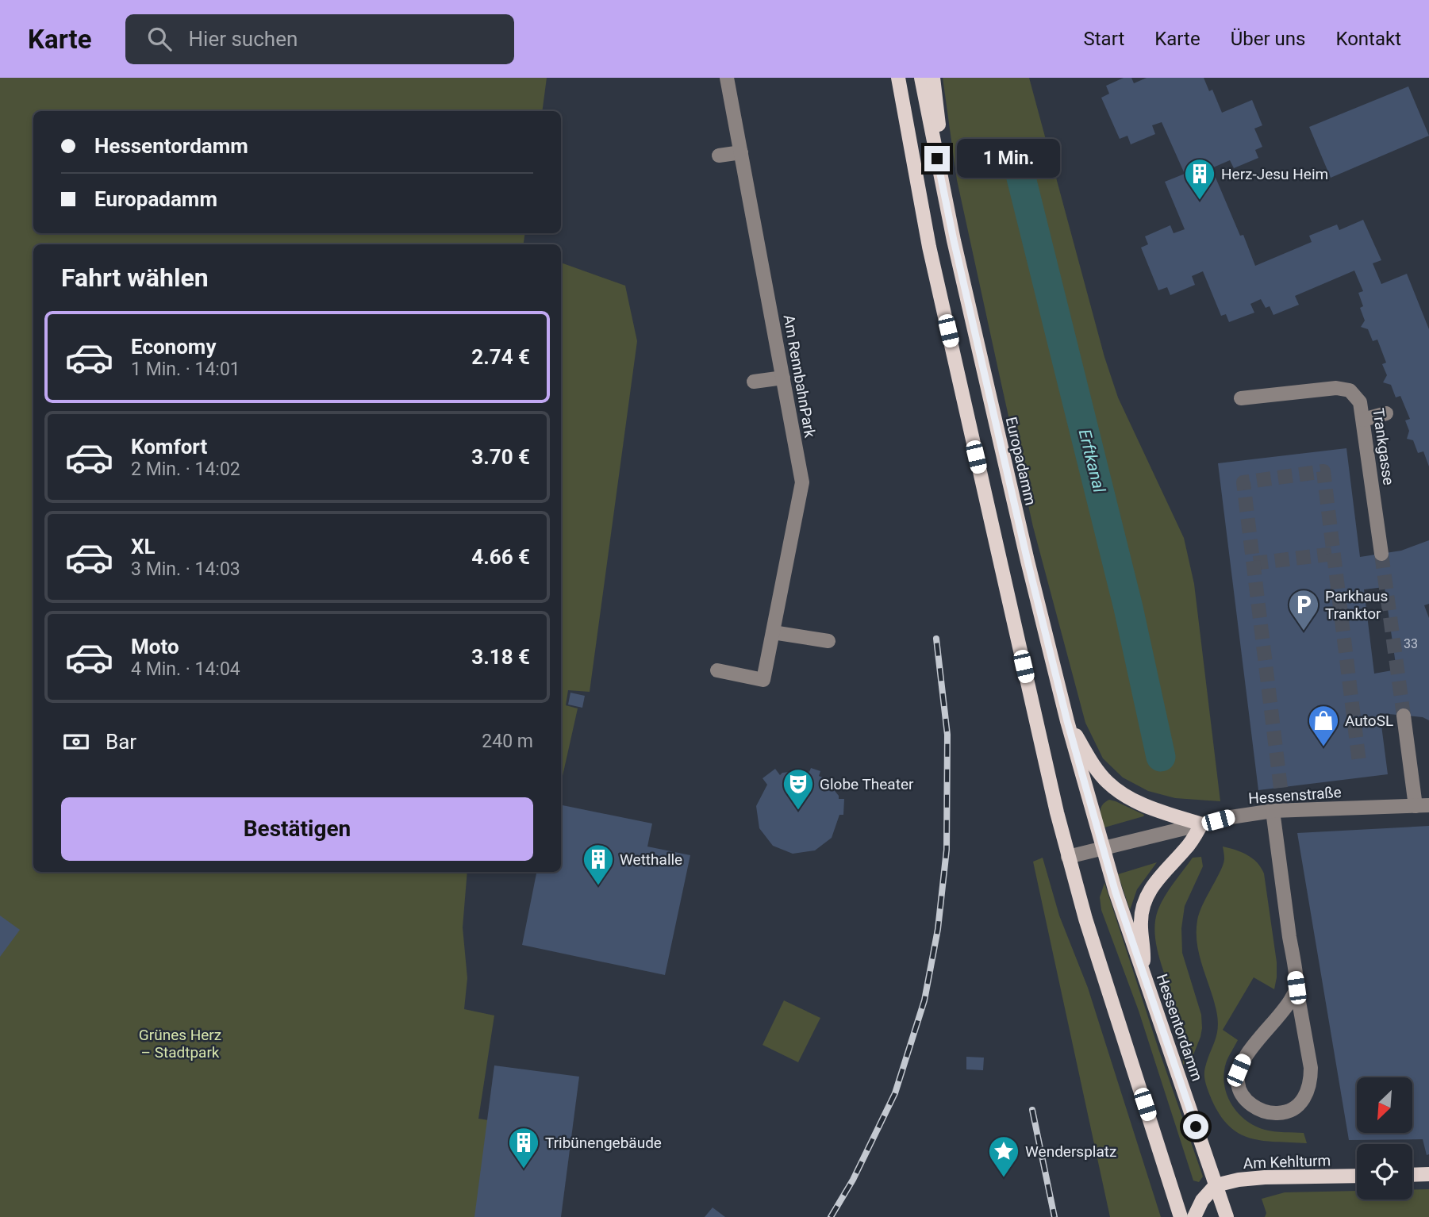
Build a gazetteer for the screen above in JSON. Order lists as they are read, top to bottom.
{
  "streets": {
    "main road": ["Europadamm", "Hessentordamm", "Am Kehlturm"],
    "street": ["Am RennbahnPark", "Trankgasse", "Hessenstraße"]
  },
  "crossings": [
    ["Europadamm", "Hessenstraße"],
    ["Europadamm", "Hessentordamm"],
    ["Hessenstraße", "Hessentordamm"],
    ["Hessentordamm", "Am Kehlturm"]
  ],
  "water": ["Erftkanal"],
  "parks": ["Grünes Herz – Stadtpark"],
  "places": {
    "building": ["Herz-Jesu Heim", "Wetthalle", "Tribünengebäude"],
    "parking": ["Parkhaus Tranktor"],
    "shop": ["AutoSL"],
    "theatre": ["Globe Theater"],
    "place": ["Wendersplatz"]
  },
  "house_numbers": ["33"],
  "north": "bottom left",
  "page": {
    "header": "Karte",
    "search": "Hier suchen",
    "nav": [
      "Start",
      "Karte",
      "Über uns",
      "Kontakt"
    ],
    "banner": ["Hessentordamm", "Europadamm"],
    "bubble": "1 Min.",
    "heading": "Fahrt wählen",
    "list": [
      {
        "name": "Economy",
        "note": "1 Min. · 14:01",
        "value": "2.74 €"
      },
      {
        "name": "Komfort",
        "note": "2 Min. · 14:02",
        "value": "3.70 €"
      },
      {
        "name": "XL",
        "note": "3 Min. · 14:03",
        "value": "4.66 €"
      },
      {
        "name": "Moto",
        "note": "4 Min. · 14:04",
        "value": "3.18 €"
      }
    ],
    "pay": ["Bar", "240 m"],
    "buttons": "Bestätigen"
  }
}
